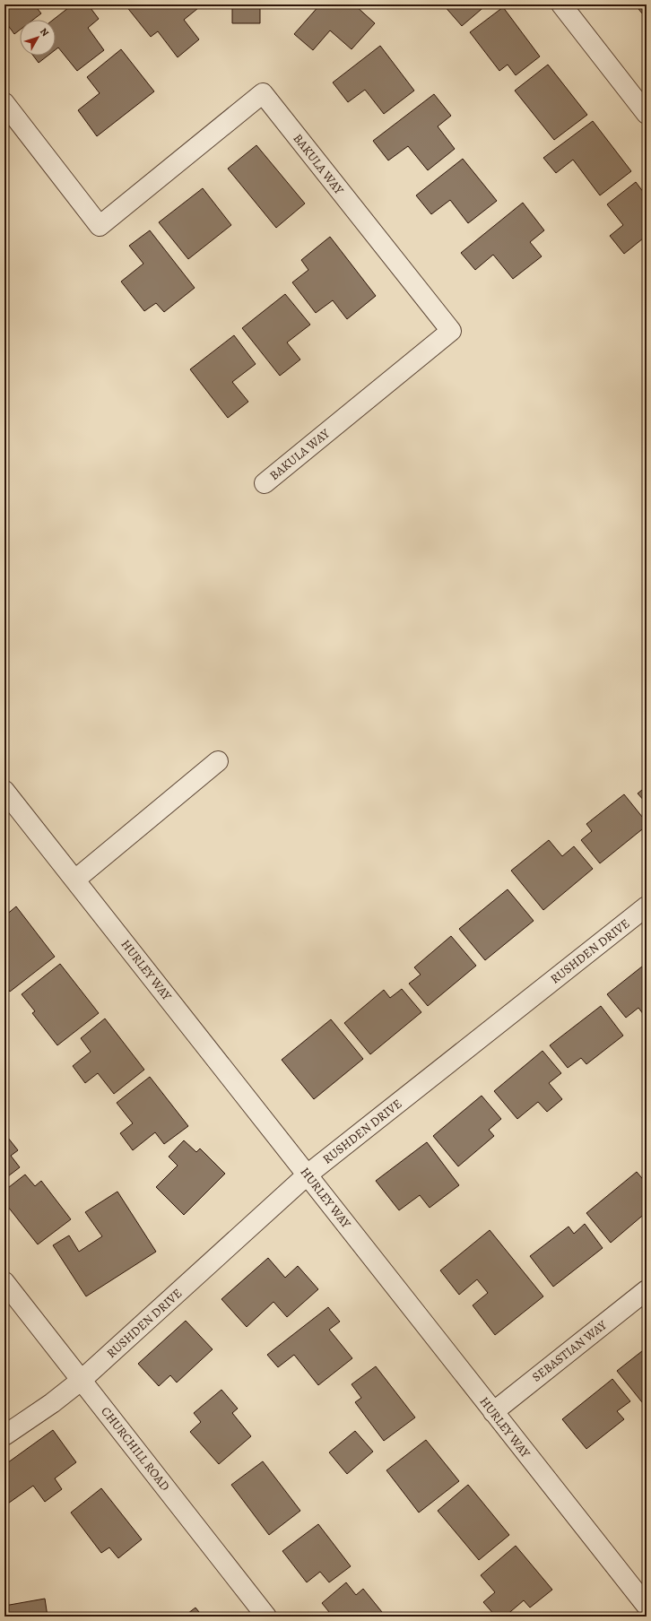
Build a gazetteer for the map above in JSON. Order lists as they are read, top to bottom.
{
  "streets": {
    "street": [
      "BAKULA WAY",
      "RUSHDEN DRIVE",
      "HURLEY WAY",
      "SEBASTIAN WAY",
      "CHURCHILL ROAD"
    ]
  },
  "crossings": [
    ["RUSHDEN DRIVE", "HURLEY WAY"],
    ["RUSHDEN DRIVE", "CHURCHILL ROAD"],
    ["HURLEY WAY", "SEBASTIAN WAY"]
  ],
  "north": "top right"
}
